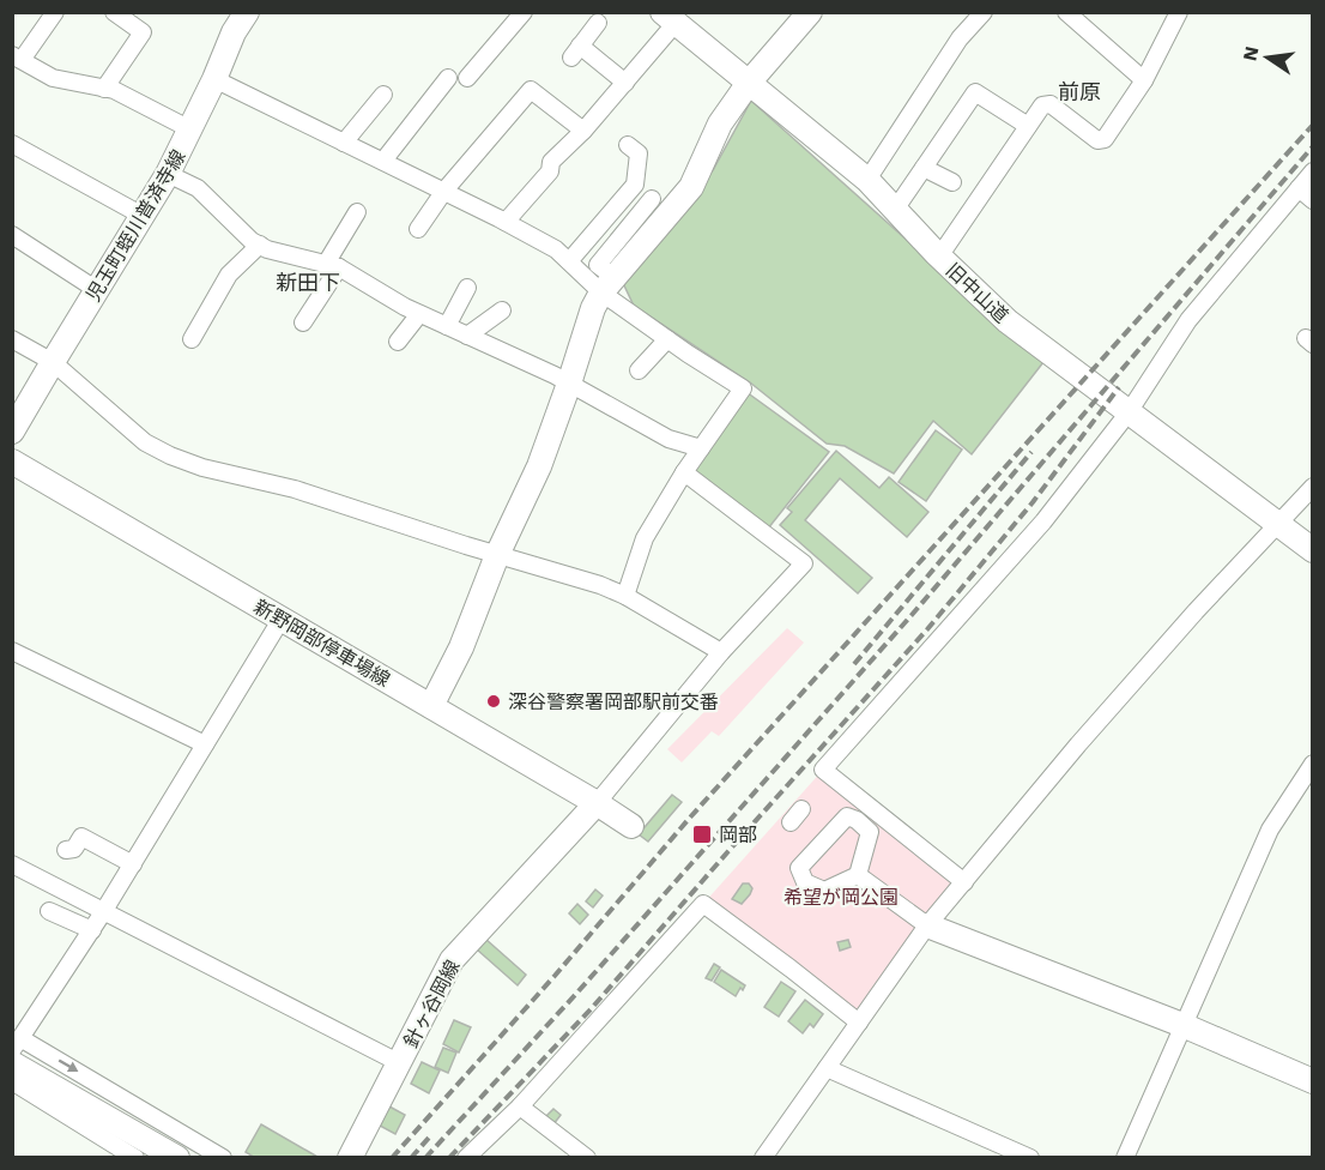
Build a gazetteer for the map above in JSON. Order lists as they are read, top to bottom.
{
  "streets": {
    "street": [
      "児玉町蛭川普済寺線",
      "旧中山道",
      "新野岡部停車場線",
      "針ヶ谷岡線"
    ]
  },
  "crossings": [
    ["新野岡部停車場線", "針ヶ谷岡線"]
  ],
  "districts": ["前原", "新田下"],
  "parks": ["希望が岡公園"],
  "places": {
    "other": ["深谷警察署岡部駅前交番"],
    "transit": ["岡部"]
  },
  "north": "left"
}
